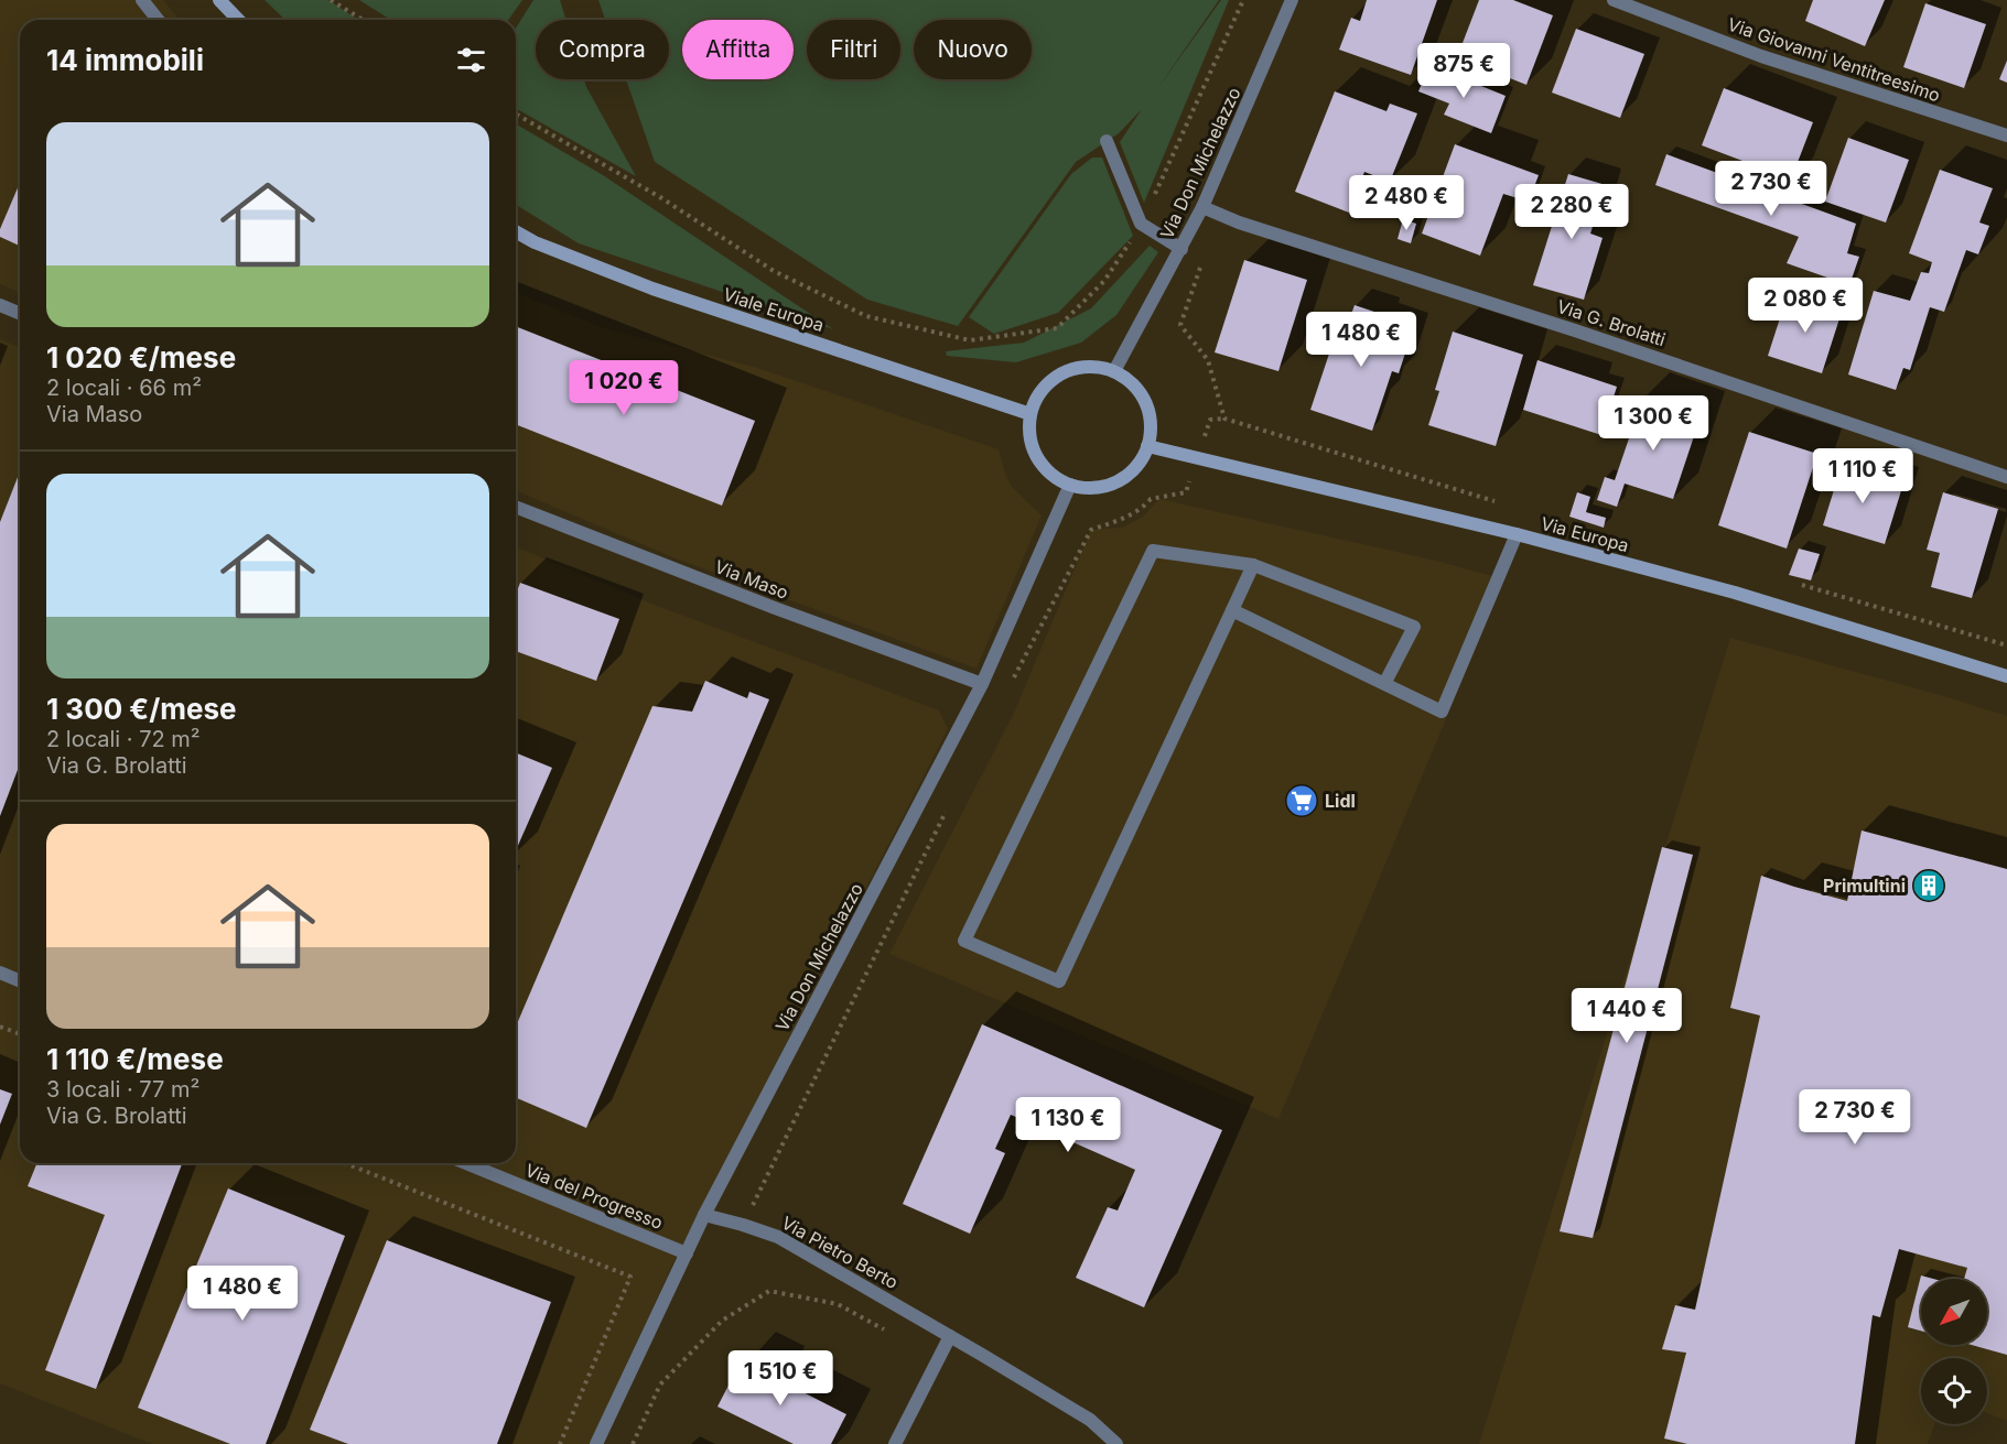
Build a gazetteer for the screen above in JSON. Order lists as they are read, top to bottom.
{
  "streets": {
    "main road": ["Viale Europa", "Via Europa"],
    "street": [
      "Via Giovanni Ventitreesimo",
      "Via Don Michelazzo",
      "Via G. Brolatti",
      "Via Maso",
      "Via del Progresso",
      "Via Pietro Berto"
    ]
  },
  "crossings": [
    ["Via Don Michelazzo", "Viale Europa"],
    ["Via Don Michelazzo", "Via G. Brolatti"],
    ["Via Don Michelazzo", "Via Europa"],
    ["Via Don Michelazzo", "Via Maso"],
    ["Via Don Michelazzo", "Via del Progresso"],
    ["Via Don Michelazzo", "Via Pietro Berto"],
    ["Viale Europa", "Via Europa"]
  ],
  "places": {
    "supermarket": ["Lidl"],
    "building": ["Primultini"]
  },
  "north": "bottom left",
  "page": {
    "chip": [
      "Compra",
      "Affitta",
      "Filtri",
      "Nuovo"
    ],
    "heading": "14 immobili",
    "price": [
      "875 €",
      "2 730 €",
      "2 480 €",
      "2 280 €",
      "2 080 €",
      "1 480 €",
      "1 020 €",
      "1 300 €",
      "1 110 €",
      "1 440 €",
      "2 730 €",
      "1 130 €",
      "1 480 €",
      "1 510 €"
    ],
    "list": [
      {
        "name": "1 020 €/mese",
        "note": "2 locali · 66 m² · Via Maso"
      },
      {
        "name": "1 300 €/mese",
        "note": "2 locali · 72 m² · Via G. Brolatti"
      },
      {
        "name": "1 110 €/mese",
        "note": "3 locali · 77 m² · Via G. Brolatti"
      }
    ]
  }
}
